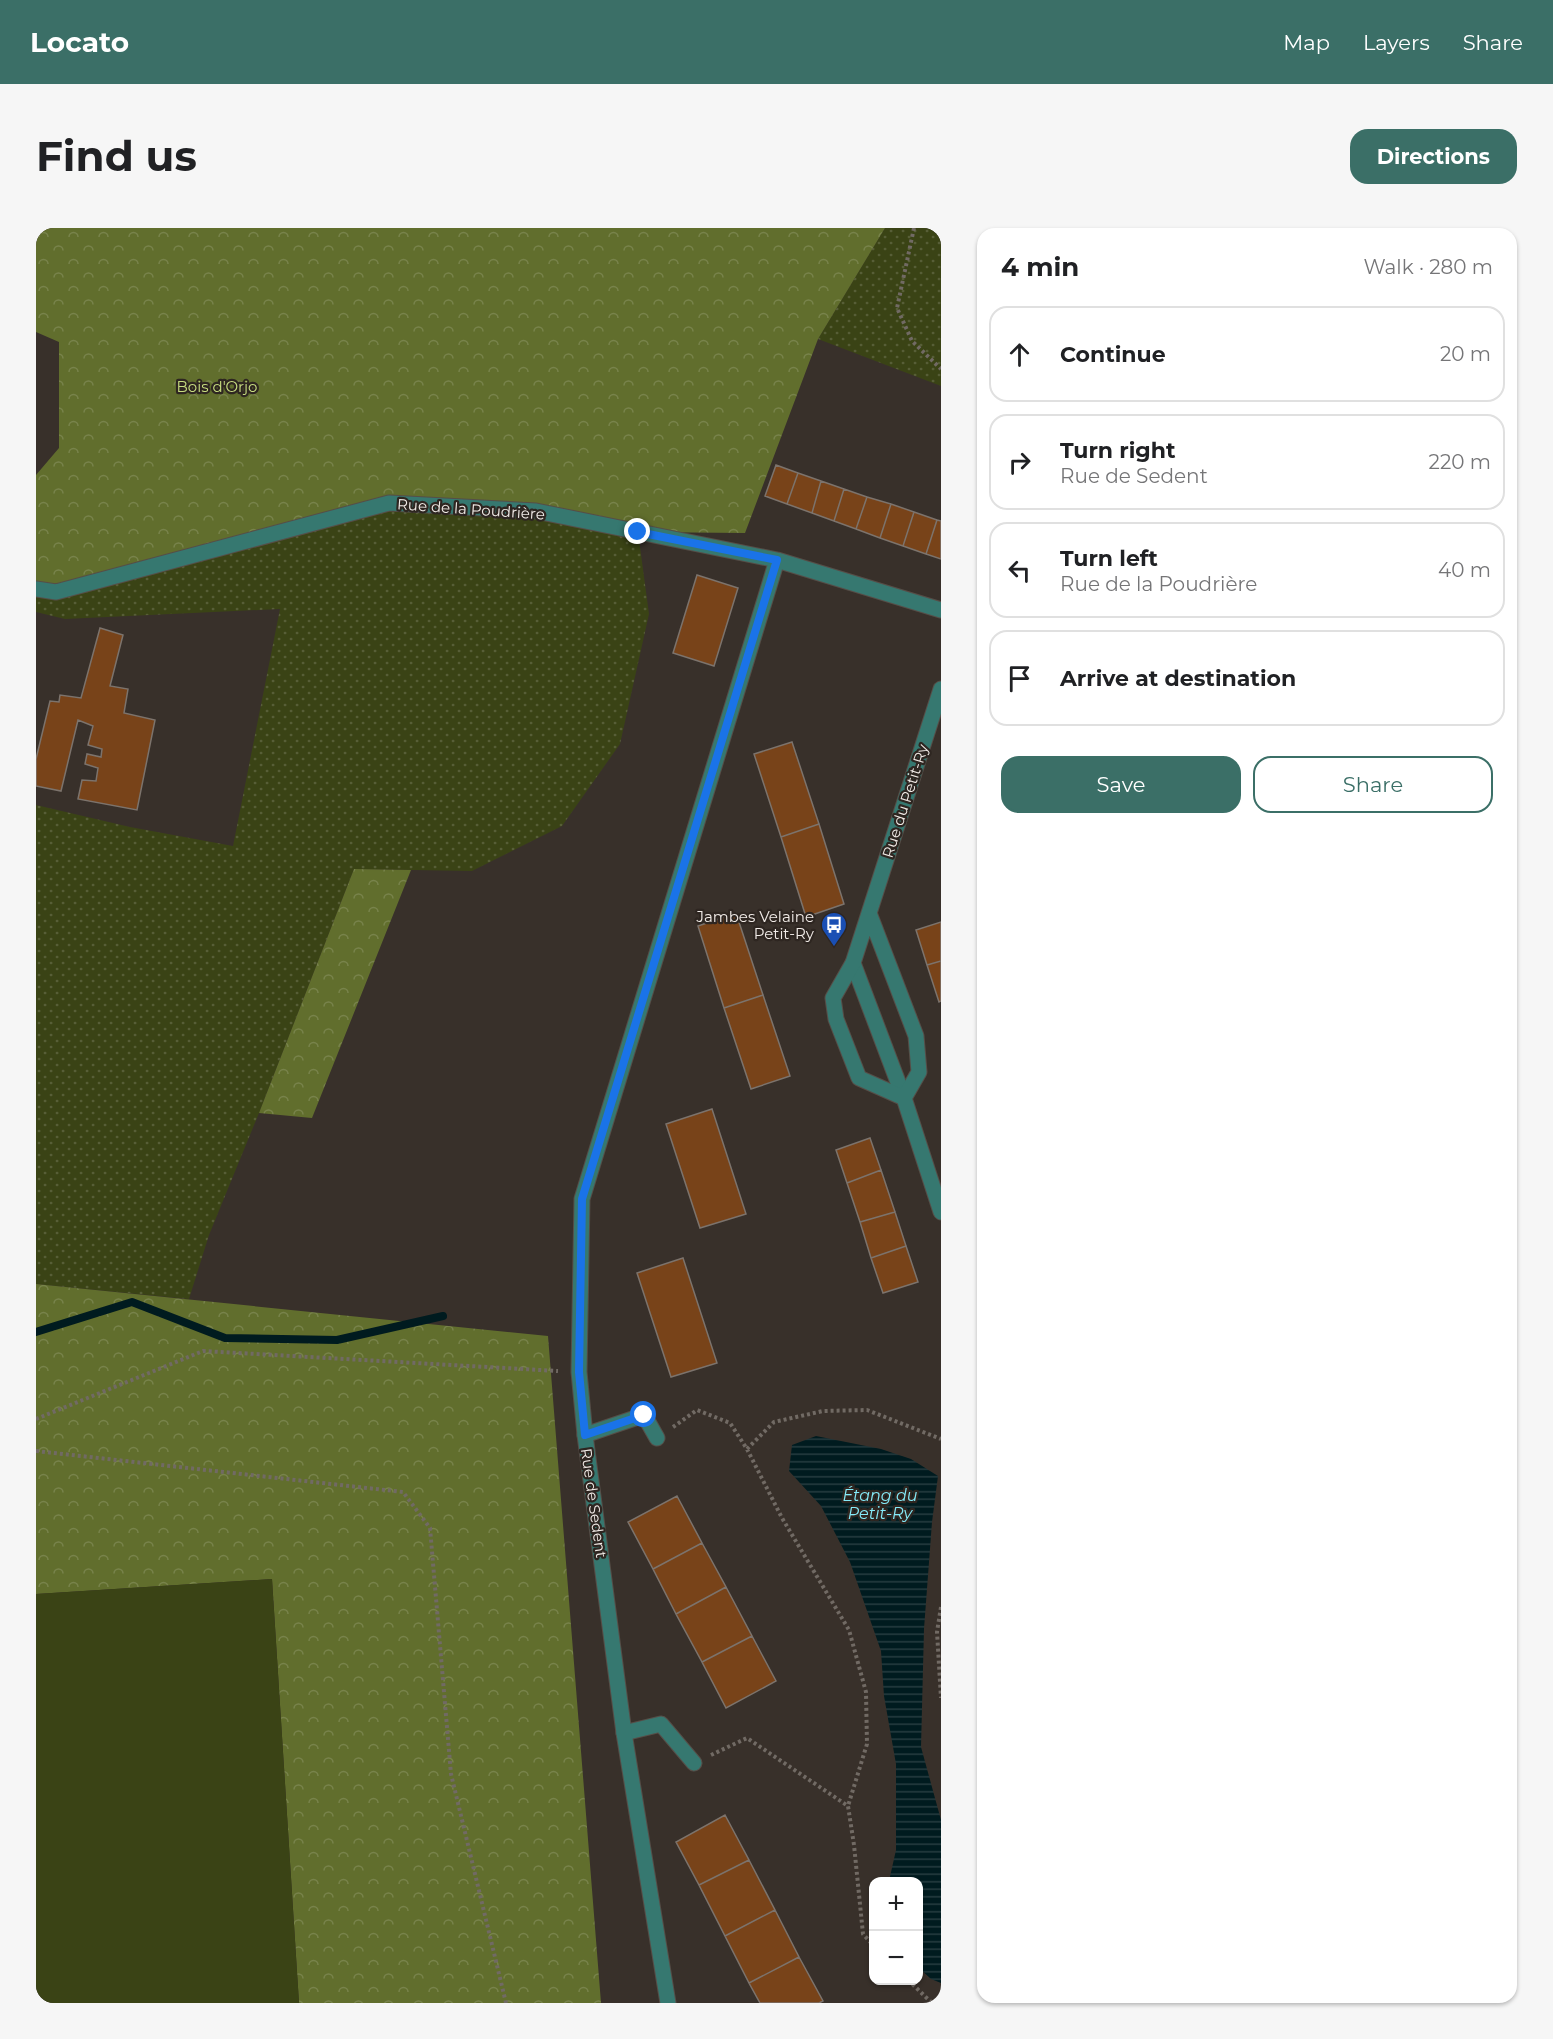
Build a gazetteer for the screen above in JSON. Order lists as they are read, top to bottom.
{
  "streets": {
    "street": ["Rue de la Poudrière", "Rue du Petit-Ry", "Rue de Sedent"]
  },
  "crossings": [
    ["Rue de la Poudrière", "Rue de Sedent"]
  ],
  "water": ["Étang du Petit-Ry"],
  "parks": ["Bois d'Orjo"],
  "places": {
    "bus stop": ["Jambes Velaine Petit-Ry"]
  },
  "page": {
    "header": "Locato",
    "nav": ["Map", "Layers", "Share"],
    "buttons": [
      "Directions",
      ["Save", "Share"]
    ],
    "title": "Find us",
    "heading": ["4 min", "Walk · 280 m"],
    "list": [
      ["Continue", "20 m"],
      ["Turn right", "Rue de Sedent", "220 m"],
      ["Turn left", "Rue de la Poudrière", "40 m"],
      "Arrive at destination"
    ],
    "map_buttons": ["+", "−"]
  }
}
